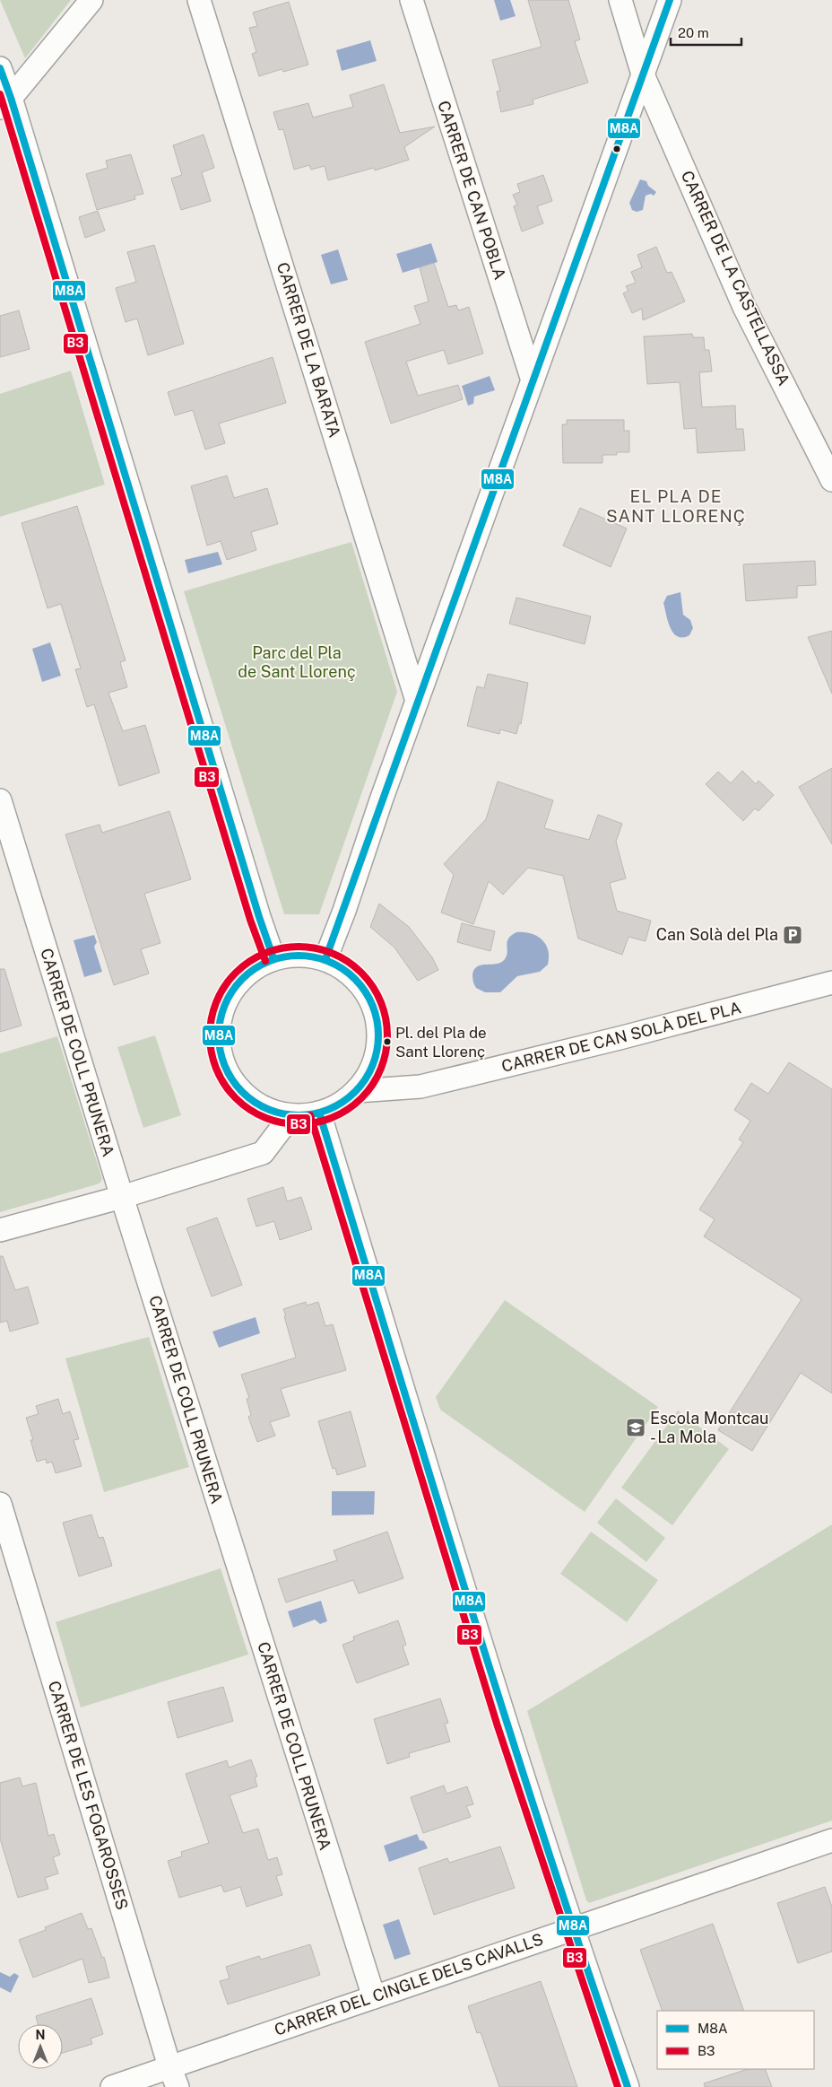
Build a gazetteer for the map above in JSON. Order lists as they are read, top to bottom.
{
  "streets": {
    "street": [
      "CARRER DE CAN POBLA",
      "CARRER DE LA CASTELLASSA",
      "CARRER DE LA BARATA",
      "CARRER DE CAN SOLÀ DEL PLA",
      "CARRER DE COLL PRUNERA",
      "CARRER DE LES FOGAROSSES",
      "CARRER DEL CINGLE DELS CAVALLS"
    ]
  },
  "crossings": [
    ["CARRER DE COLL PRUNERA", "CARRER DEL CINGLE DELS CAVALLS"],
    ["CARRER DE LES FOGAROSSES", "CARRER DEL CINGLE DELS CAVALLS"]
  ],
  "districts": ["EL PLA DE SANT LLORENÇ"],
  "parks": ["Parc del Pla de Sant Llorenç"],
  "places": {
    "parking": ["Can Solà del Pla"],
    "other": ["Pl. del Pla de Sant Llorenç"],
    "school or university": ["Escola Montcau - La Mola"]
  },
  "lines": ["transit line M8A", "transit line B3"],
  "legend": ["M8A", "B3"],
  "scale_bar": "20 m",
  "north": "top"
}
